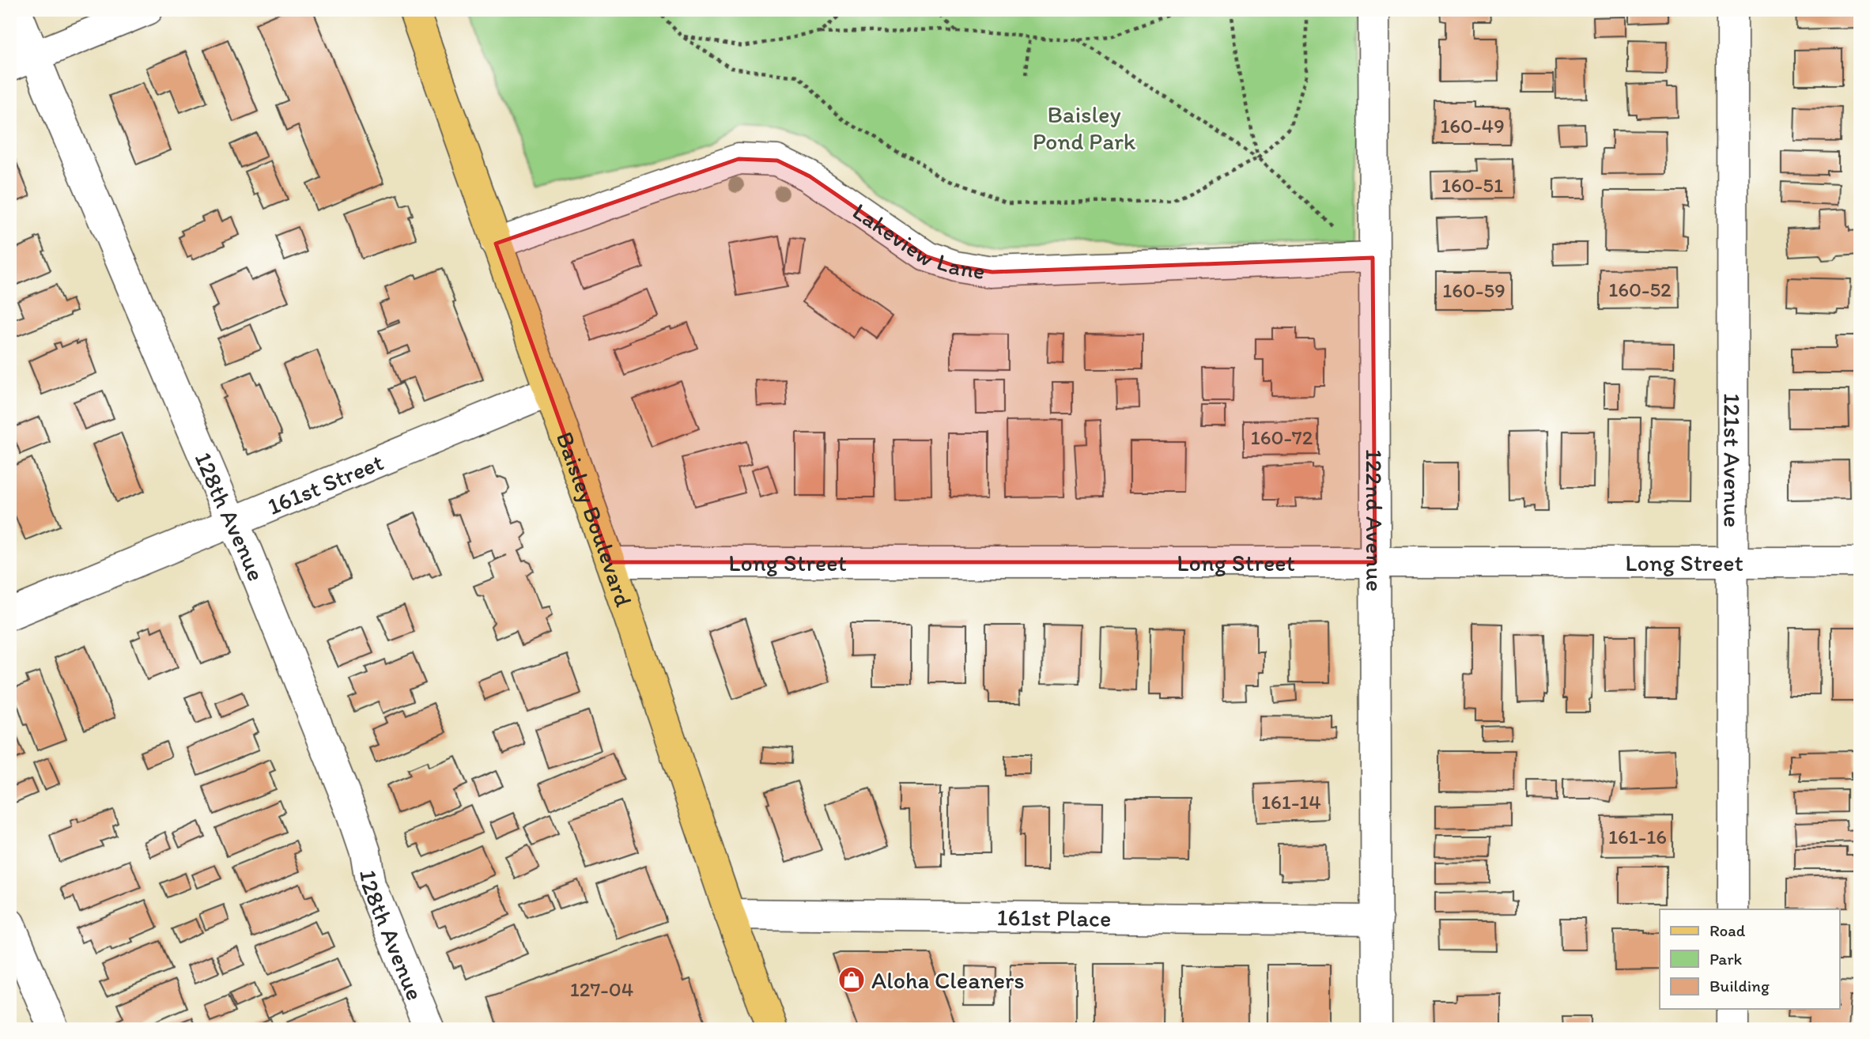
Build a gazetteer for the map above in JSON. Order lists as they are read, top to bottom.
{
  "streets": {
    "main road": ["Baisley Boulevard"],
    "street": [
      "Lakeview Lane",
      "121st Avenue",
      "161st Street",
      "128th Avenue",
      "122nd Avenue",
      "Long Street",
      "161st Place"
    ]
  },
  "crossings": [
    ["Lakeview Lane", "Baisley Boulevard"],
    ["Lakeview Lane", "122nd Avenue"],
    ["121st Avenue", "Long Street"],
    ["161st Street", "128th Avenue"],
    ["161st Street", "Baisley Boulevard"],
    ["Baisley Boulevard", "Long Street"],
    ["Baisley Boulevard", "161st Place"],
    ["122nd Avenue", "Long Street"],
    ["122nd Avenue", "161st Place"]
  ],
  "parks": ["Baisley Pond Park"],
  "places": {
    "shop": ["Aloha Cleaners"]
  },
  "house_numbers": [
    "160-49",
    "160-51",
    "160-52",
    "160-59",
    "160-72",
    "161-14",
    "161-16",
    "127-04"
  ],
  "legend": ["Road", "Park", "Building"]
}
